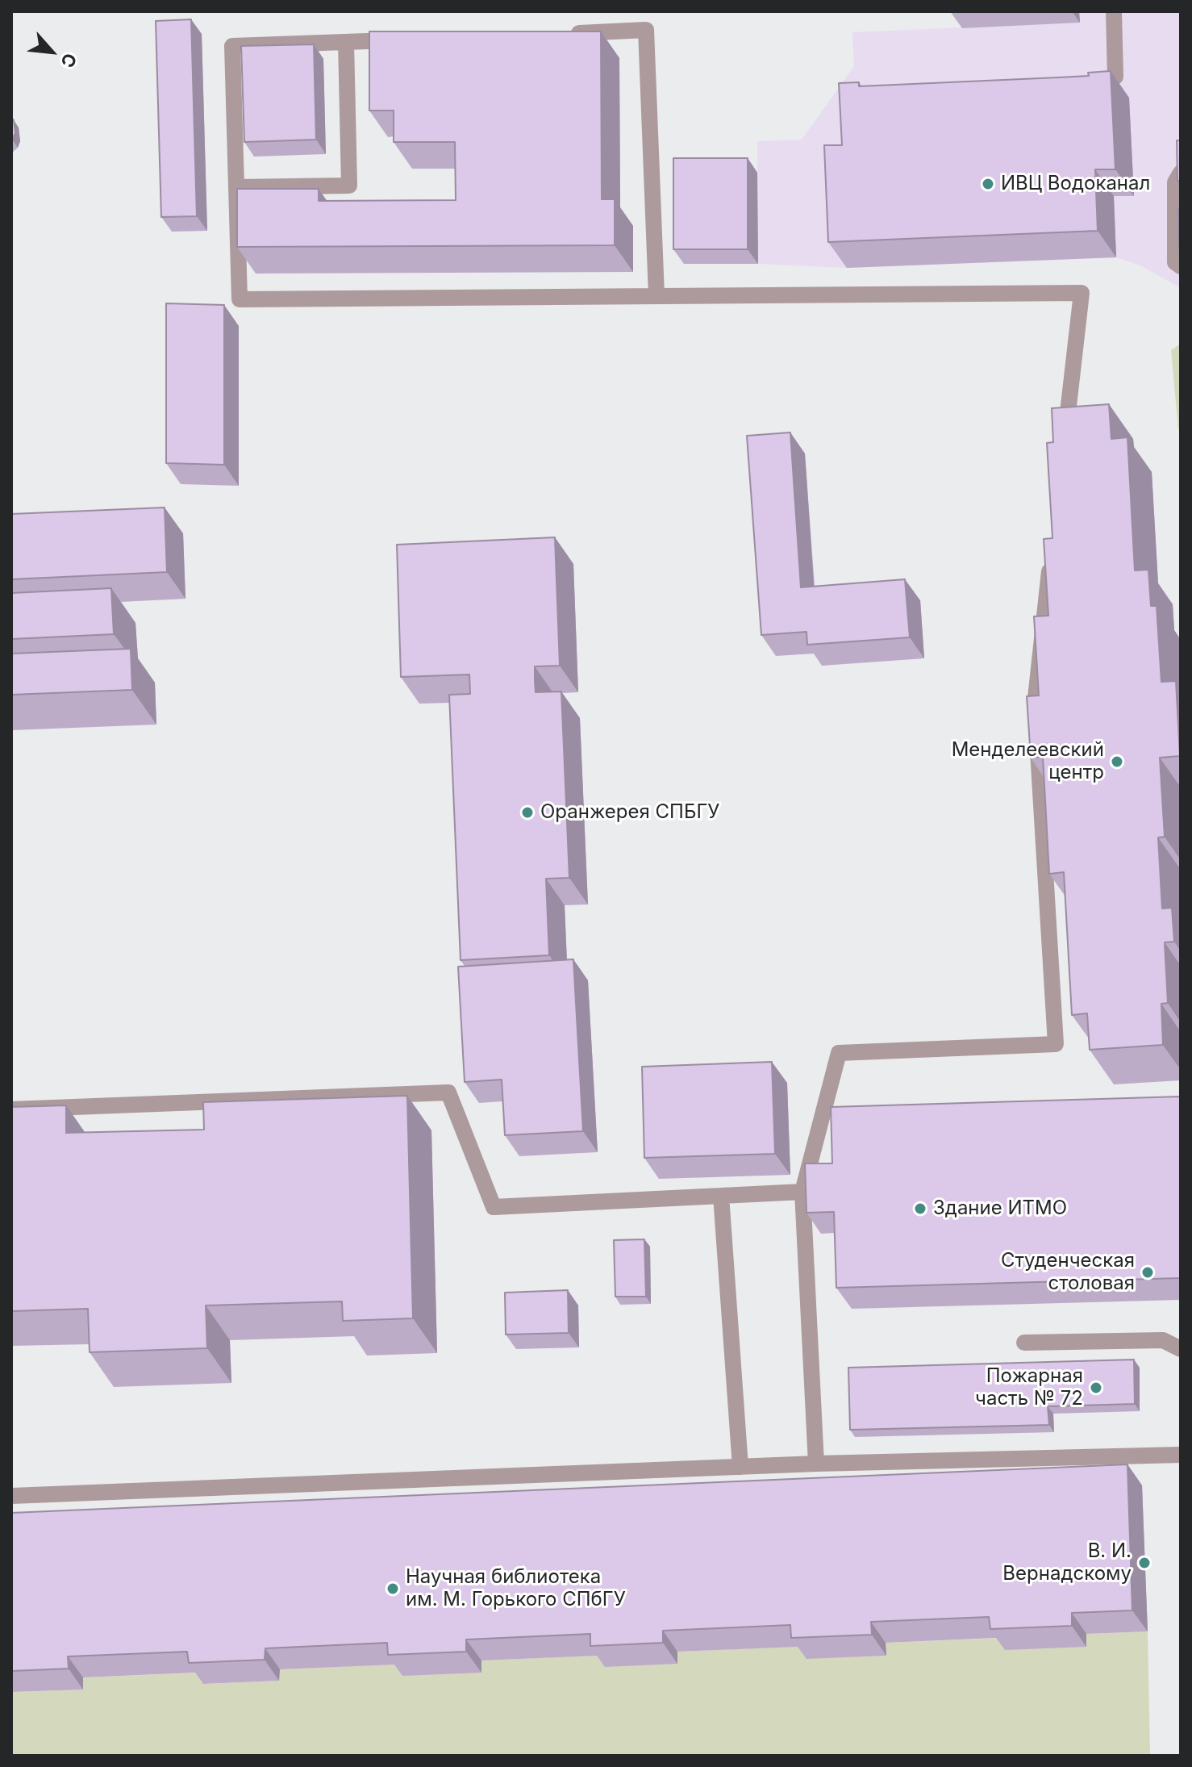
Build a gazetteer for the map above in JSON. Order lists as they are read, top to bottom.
{
  "places": [
    "ИВЦ Водоканал",
    "Менделеевский центр",
    "Оранжерея СПБГУ",
    "Здание ИТМО",
    "Студенческая столовая",
    "Пожарная часть № 72",
    "В. И. Вернадскому",
    "Научная библиотека им. М. Горького СПбГУ"
  ],
  "north": "bottom right"
}
